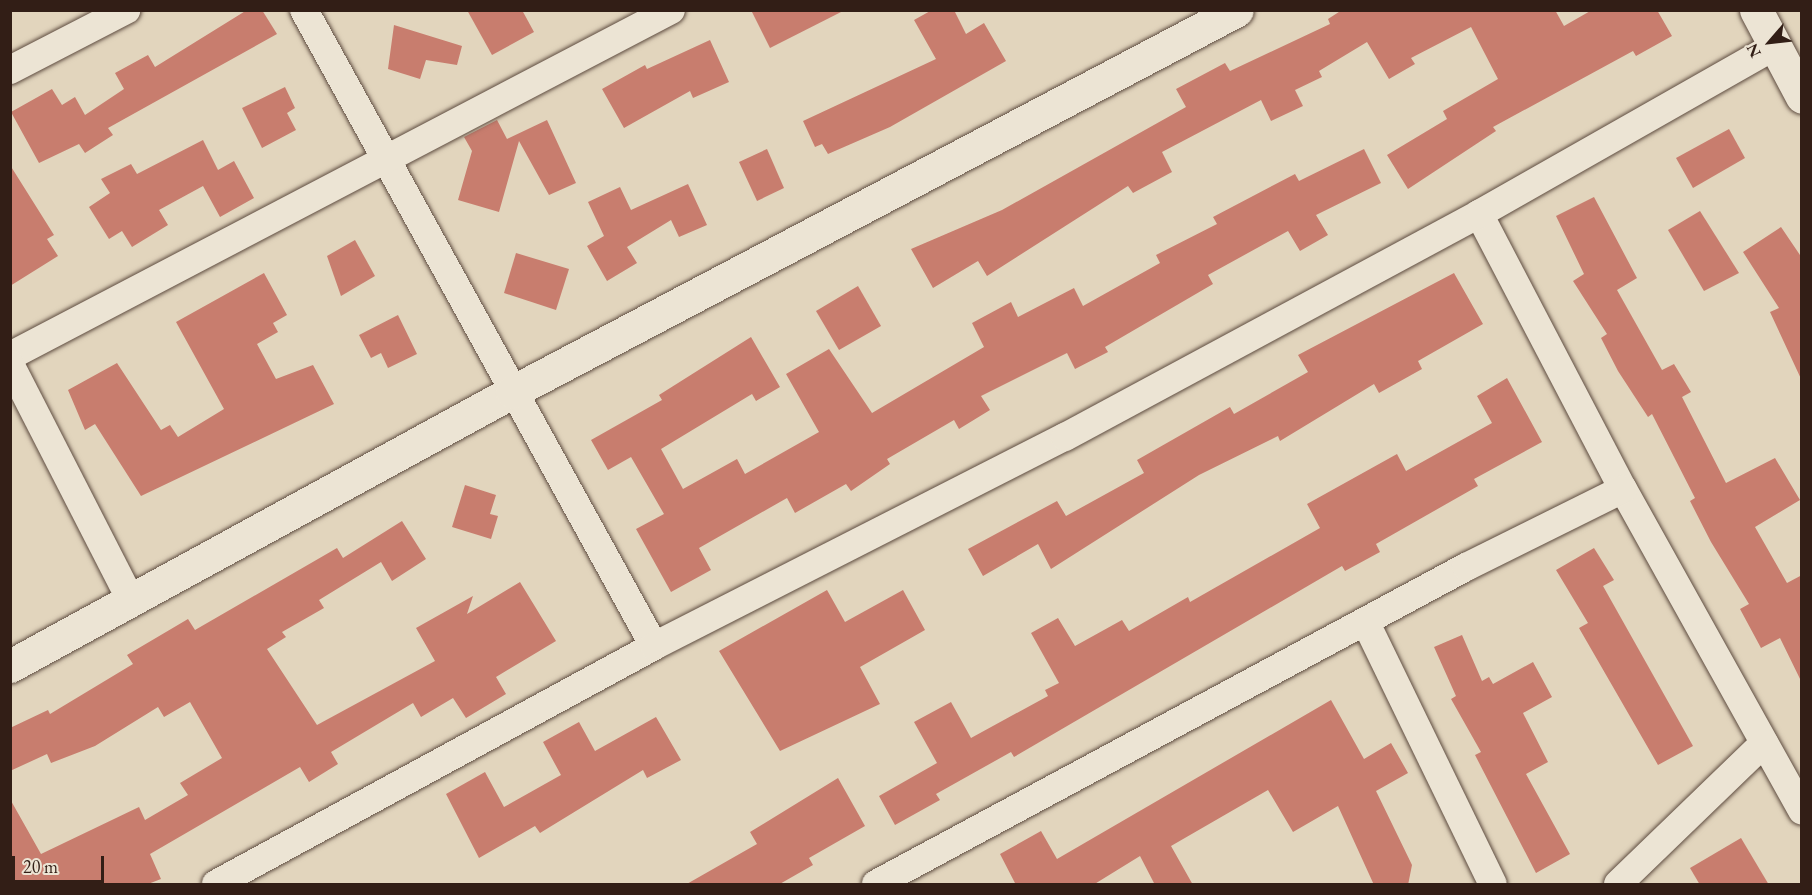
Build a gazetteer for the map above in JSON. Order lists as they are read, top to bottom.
{
  "scale_bar": "20 m",
  "north": "bottom left"
}
